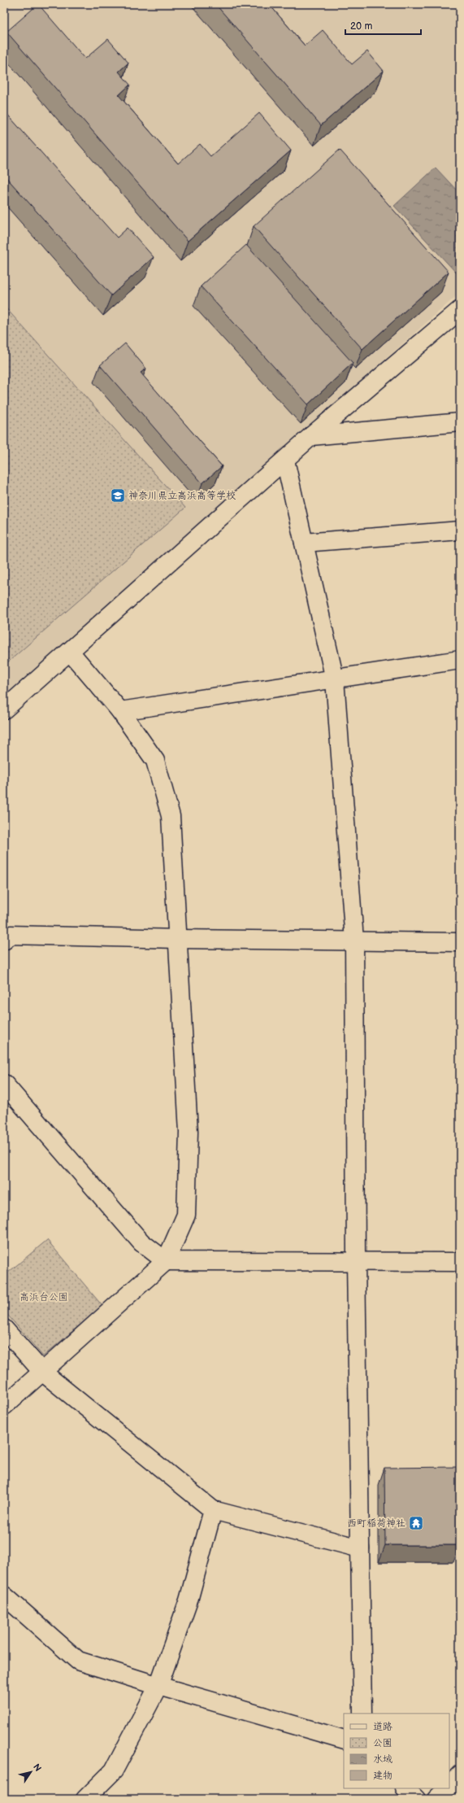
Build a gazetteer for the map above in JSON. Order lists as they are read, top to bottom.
{
  "parks": ["高浜台公園"],
  "places": {
    "school or university": ["神奈川県立高浜高等学校"],
    "temple": ["西町稲荷神社"]
  },
  "legend": [
    "道路",
    "公園",
    "水域",
    "建物"
  ],
  "scale_bar": "20 m",
  "north": "top right"
}
